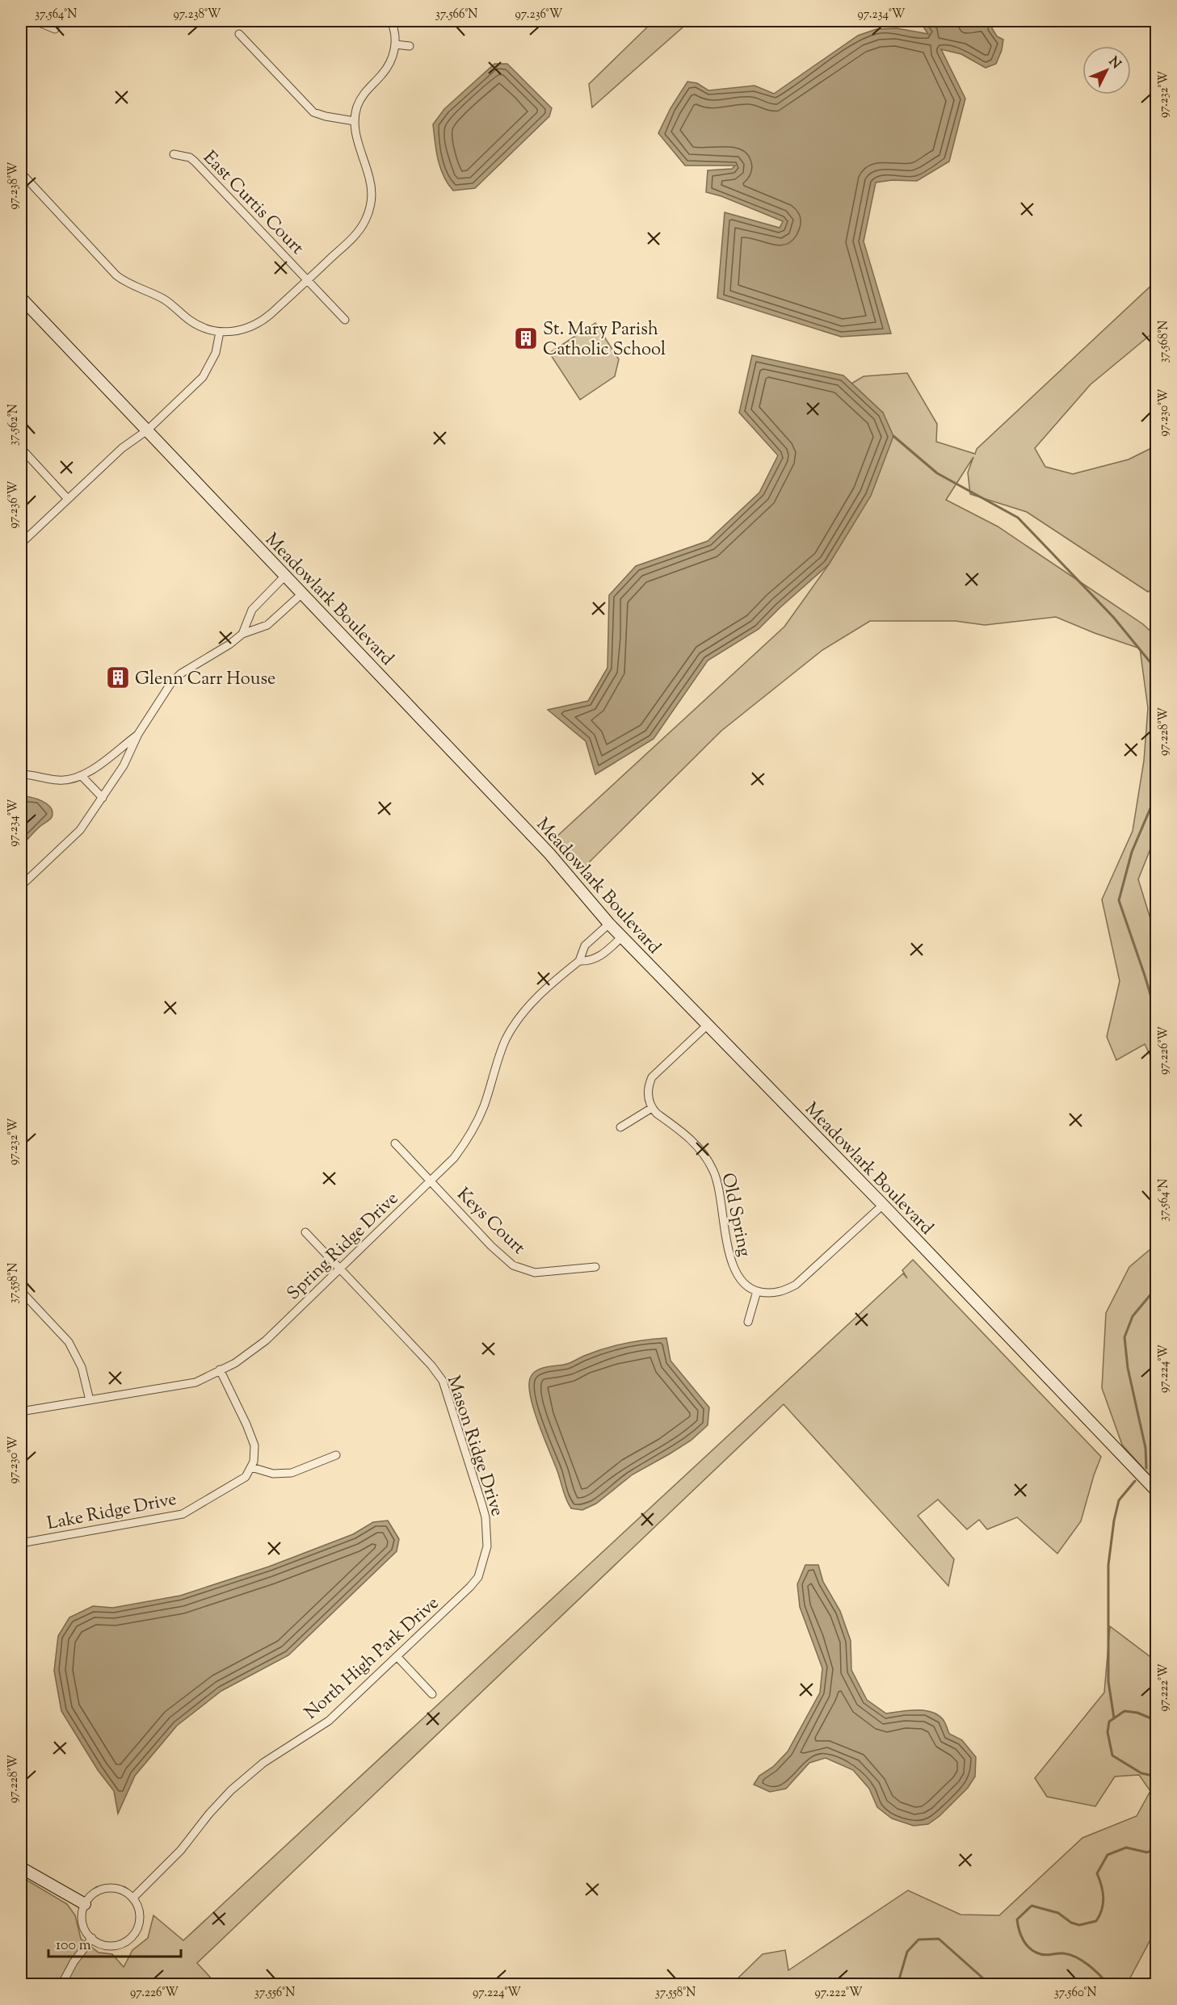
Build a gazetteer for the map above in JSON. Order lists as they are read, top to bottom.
{
  "streets": {
    "street": [
      "East Curtis Court",
      "Meadowlark Boulevard",
      "Old Spring",
      "Keys Court",
      "Spring Ridge Drive",
      "Mason Ridge Drive",
      "Lake Ridge Drive",
      "North High Park Drive"
    ]
  },
  "crossings": [
    ["Meadowlark Boulevard", "Spring Ridge Drive"],
    ["Keys Court", "Spring Ridge Drive"],
    ["Spring Ridge Drive", "Mason Ridge Drive"],
    ["Mason Ridge Drive", "North High Park Drive"]
  ],
  "places": {
    "building": ["St. Mary Parish Catholic School", "Glenn Carr House"]
  },
  "scale_bar": "100 m",
  "north": "top right",
  "coordinates": [
    "37.564°N",
    "97.238°W",
    "37.566°N",
    "97.236°W",
    "97.234°W",
    "97.232°W",
    "37.568°N",
    "97.230°W",
    "37.562°N",
    "97.228°W",
    "97.226°W",
    "37.558°N",
    "97.224°W",
    "97.222°W",
    "37.556°N",
    "37.560°N"
  ]
}
